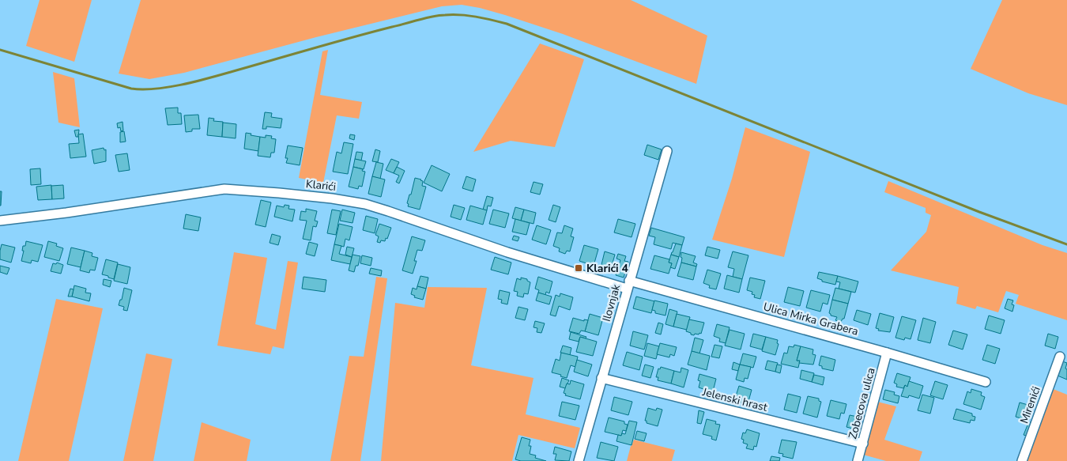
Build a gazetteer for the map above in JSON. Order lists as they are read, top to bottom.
{
  "streets": {
    "street": [
      "Klarići",
      "Ilovnjak",
      "Ulica Mirka Grabera",
      "Jelenski hrast",
      "Zobecova ulica",
      "Mirenići"
    ]
  },
  "crossings": [
    ["Klarići", "Ilovnjak"],
    ["Klarići", "Ulica Mirka Grabera"],
    ["Ilovnjak", "Ulica Mirka Grabera"],
    ["Ilovnjak", "Jelenski hrast"],
    ["Ulica Mirka Grabera", "Zobecova ulica"],
    ["Jelenski hrast", "Zobecova ulica"]
  ],
  "places": {
    "transit": ["Klarići 4"]
  }
}
